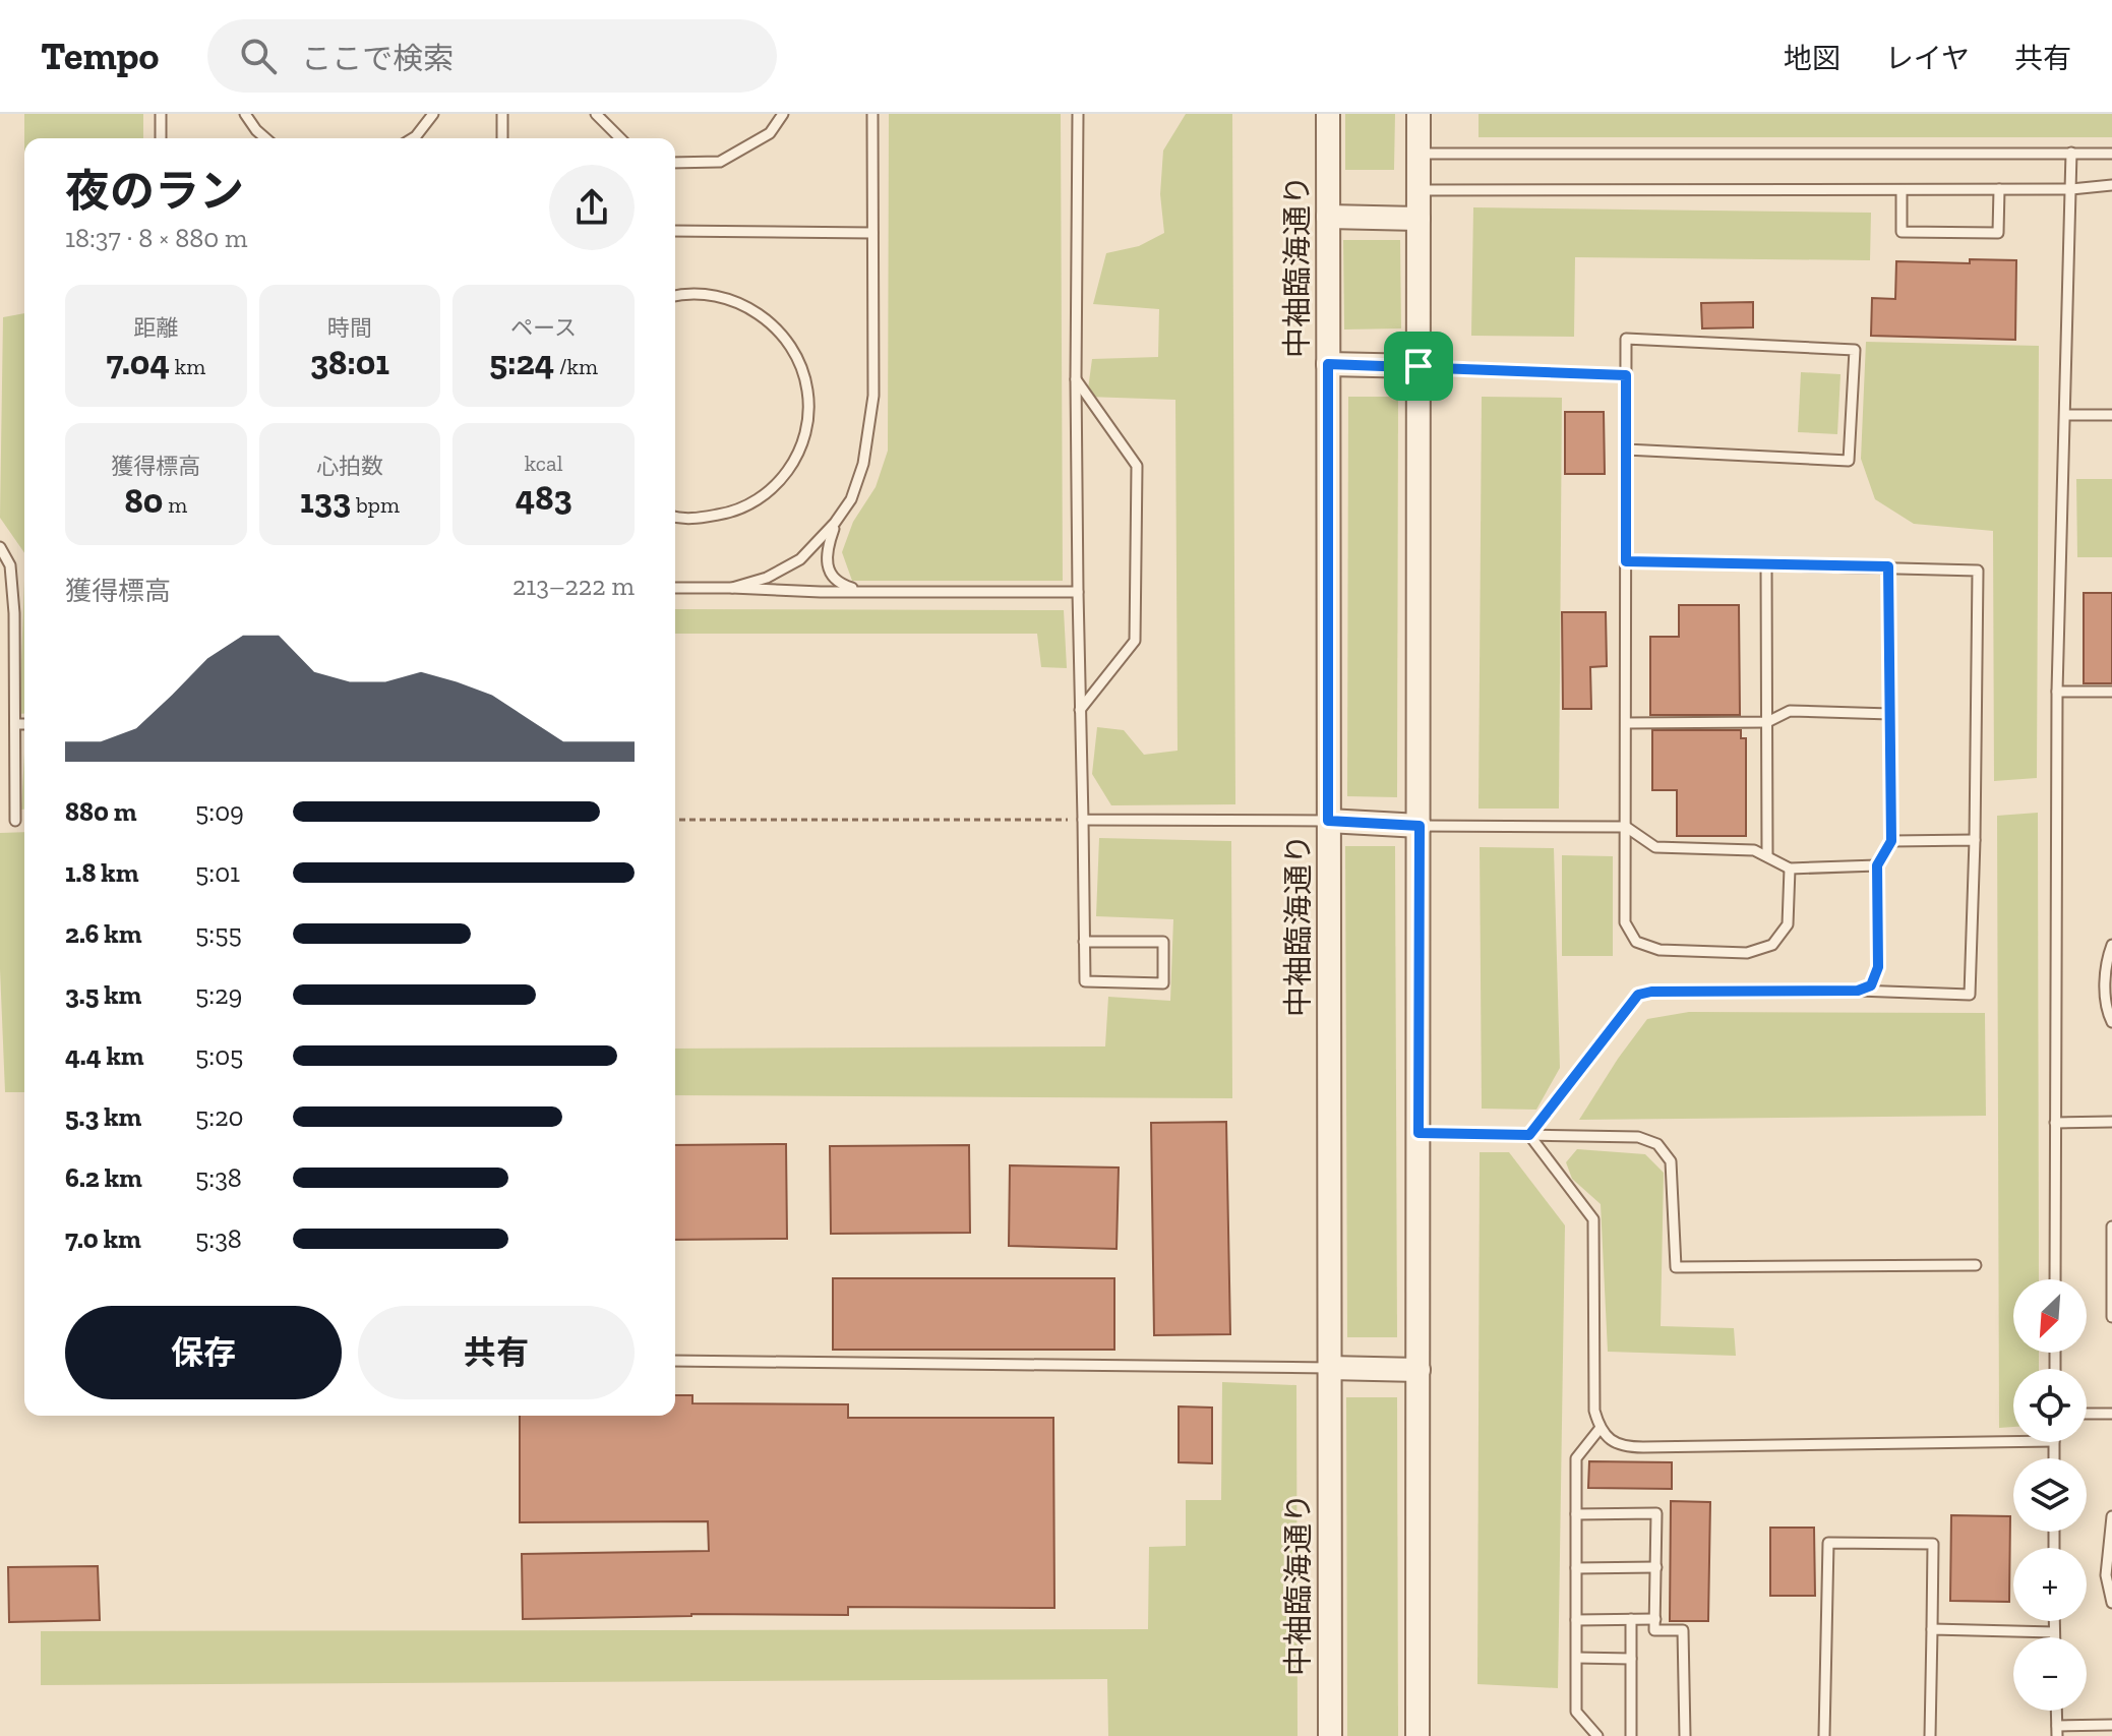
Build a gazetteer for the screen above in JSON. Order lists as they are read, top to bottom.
{
  "streets": {
    "street": ["中袖臨海通り"]
  },
  "north": "bottom left",
  "page": {
    "header": "Tempo",
    "search": "ここで検索",
    "nav": ["地図", "レイヤ", "共有"],
    "heading": ["夜のラン", "18:37 · 8 × 880 m"],
    "stats": [
      ["距離", "7.04 km"],
      ["時間", "38:01"],
      ["ペース", "5:24 /km"],
      ["獲得標高", "80 m"],
      ["心拍数", "133 bpm"],
      ["kcal", "483"]
    ],
    "chart": ["獲得標高", "213–222 m"],
    "list": [
      {
        "name": "880 m",
        "note": "5:09"
      },
      {
        "name": "1.8 km",
        "note": "5:01"
      },
      {
        "name": "2.6 km",
        "note": "5:55"
      },
      {
        "name": "3.5 km",
        "note": "5:29"
      },
      {
        "name": "4.4 km",
        "note": "5:05"
      },
      {
        "name": "5.3 km",
        "note": "5:20"
      },
      {
        "name": "6.2 km",
        "note": "5:38"
      },
      {
        "name": "7.0 km",
        "note": "5:38"
      }
    ],
    "map_buttons": ["+", "−"],
    "buttons": ["保存", "共有"]
  }
}
